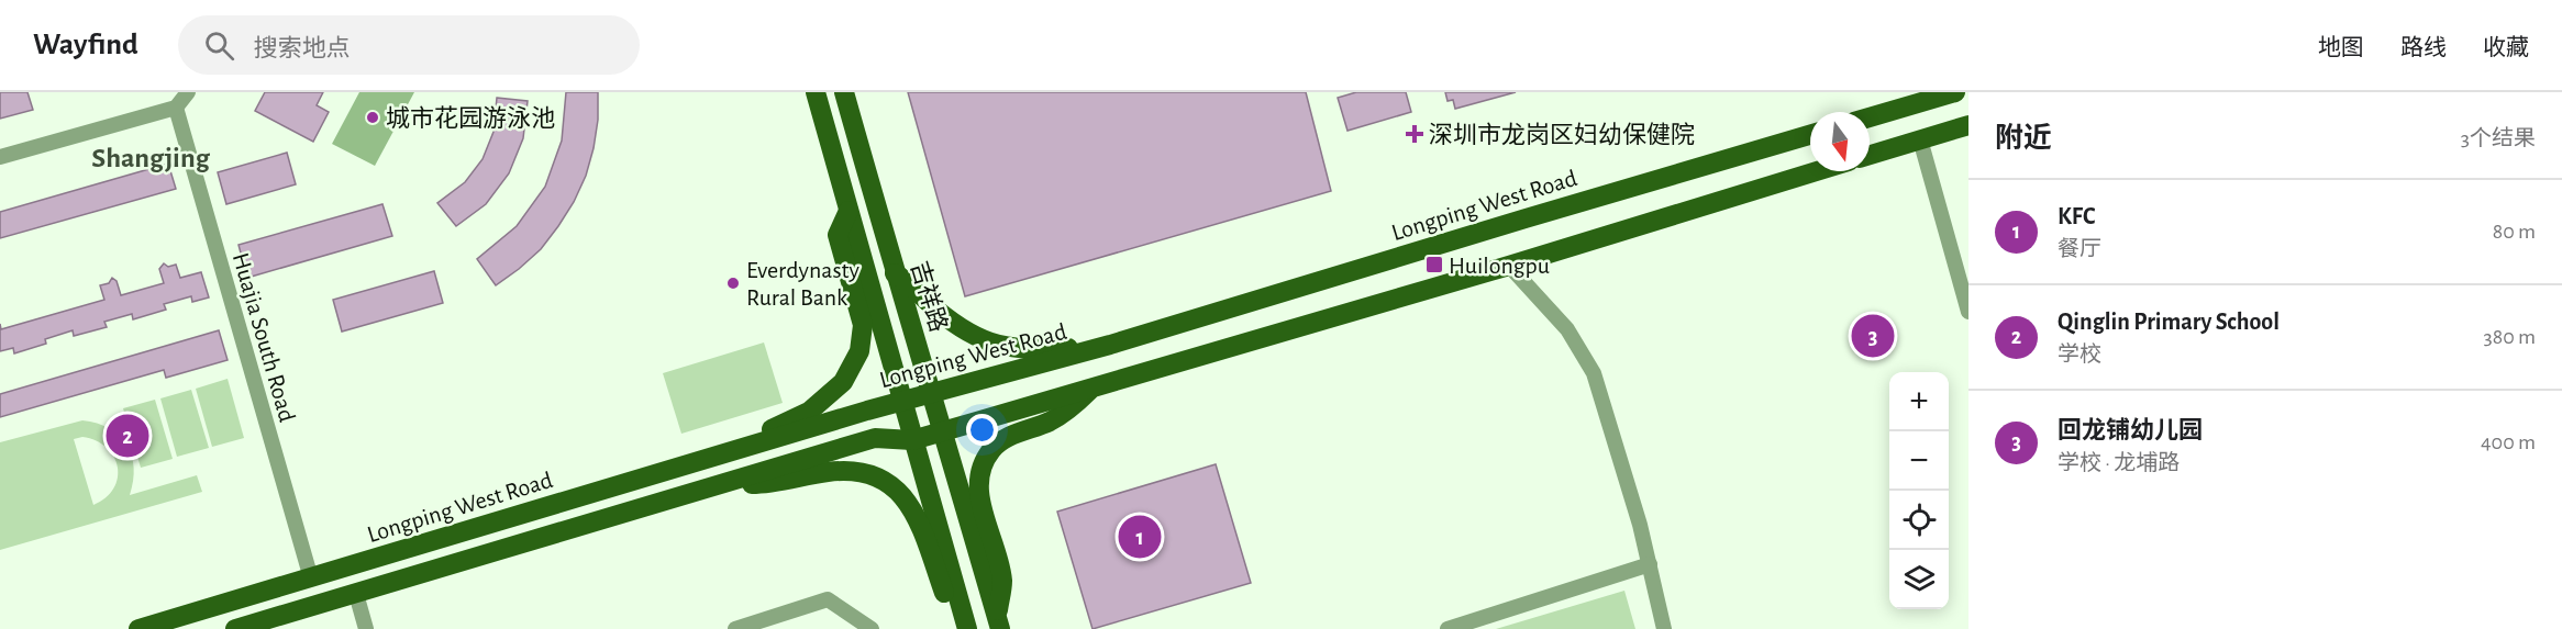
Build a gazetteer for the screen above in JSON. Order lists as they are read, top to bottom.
{
  "streets": {
    "main road": ["Longping West Road", "吉祥路"],
    "street": ["Huajia South Road"]
  },
  "crossings": [
    ["Longping West Road", "吉祥路"],
    ["Longping West Road", "Huajia South Road"]
  ],
  "districts": ["Shangjing"],
  "places": {
    "other": ["城市花园游泳池", "Everdynasty Rural Bank"],
    "health": ["深圳市龙岗区妇幼保健院"],
    "transit": ["Huilongpu"]
  },
  "north": "bottom",
  "page": {
    "header": "Wayfind",
    "search": "搜索地点",
    "nav": ["地图", "路线", "收藏"],
    "heading": ["附近", "3个结果"],
    "list": [
      {
        "mark": "1",
        "name": "KFC",
        "note": "餐厅",
        "value": "80 m"
      },
      {
        "mark": "2",
        "name": "Qinglin Primary School",
        "note": "学校",
        "value": "380 m"
      },
      {
        "mark": "3",
        "name": "回龙铺幼儿园",
        "note": "学校 · 龙埔路",
        "value": "400 m"
      }
    ],
    "pins": ["3", "2", "1"],
    "map_buttons": ["+", "−"]
  }
}
